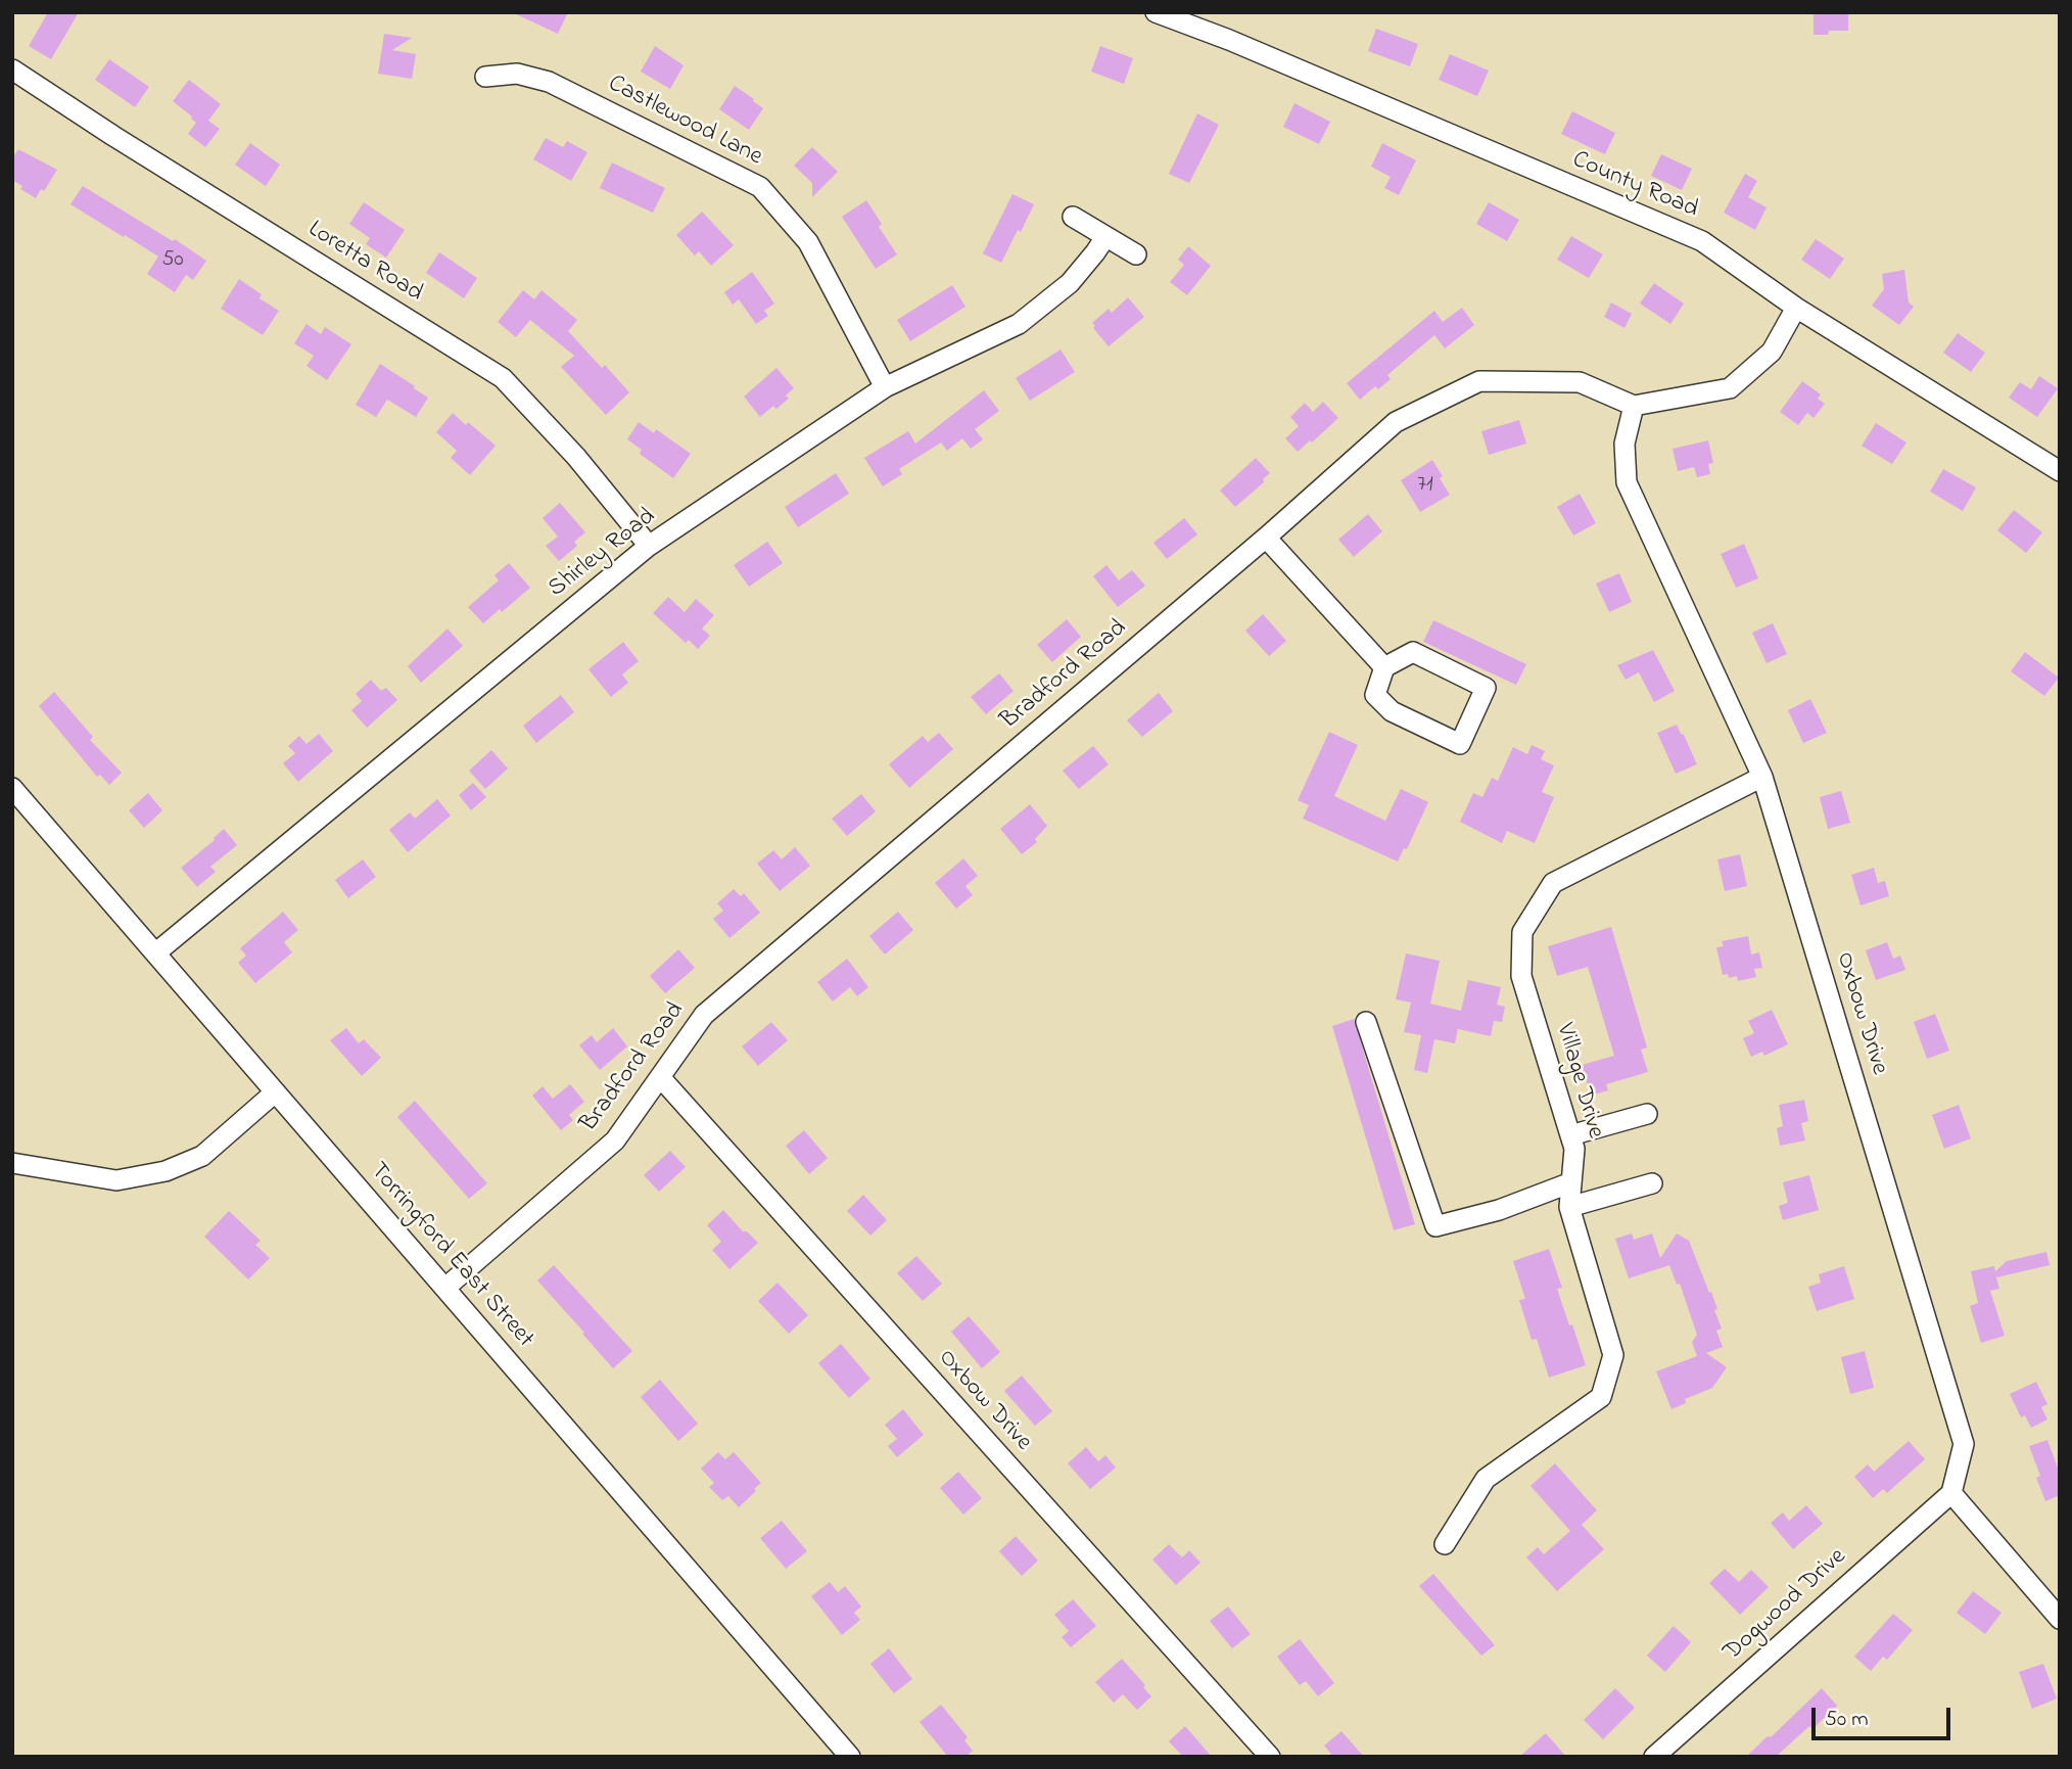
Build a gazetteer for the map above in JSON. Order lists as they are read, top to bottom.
{
  "streets": {
    "street": [
      "Castlewood Lane",
      "County Road",
      "Loretta Road",
      "Shirley Road",
      "Bradford Road",
      "Oxbow Drive",
      "Village Drive",
      "Torringford East Street",
      "Dogwood Drive"
    ]
  },
  "crossings": [
    ["Castlewood Lane", "Shirley Road"],
    ["Loretta Road", "Shirley Road"],
    ["Shirley Road", "Torringford East Street"],
    ["Bradford Road", "Oxbow Drive"],
    ["Bradford Road", "Torringford East Street"],
    ["Oxbow Drive", "Village Drive"],
    ["Oxbow Drive", "Dogwood Drive"]
  ],
  "house_numbers": ["50", "71"],
  "scale_bar": "50 m"
}
